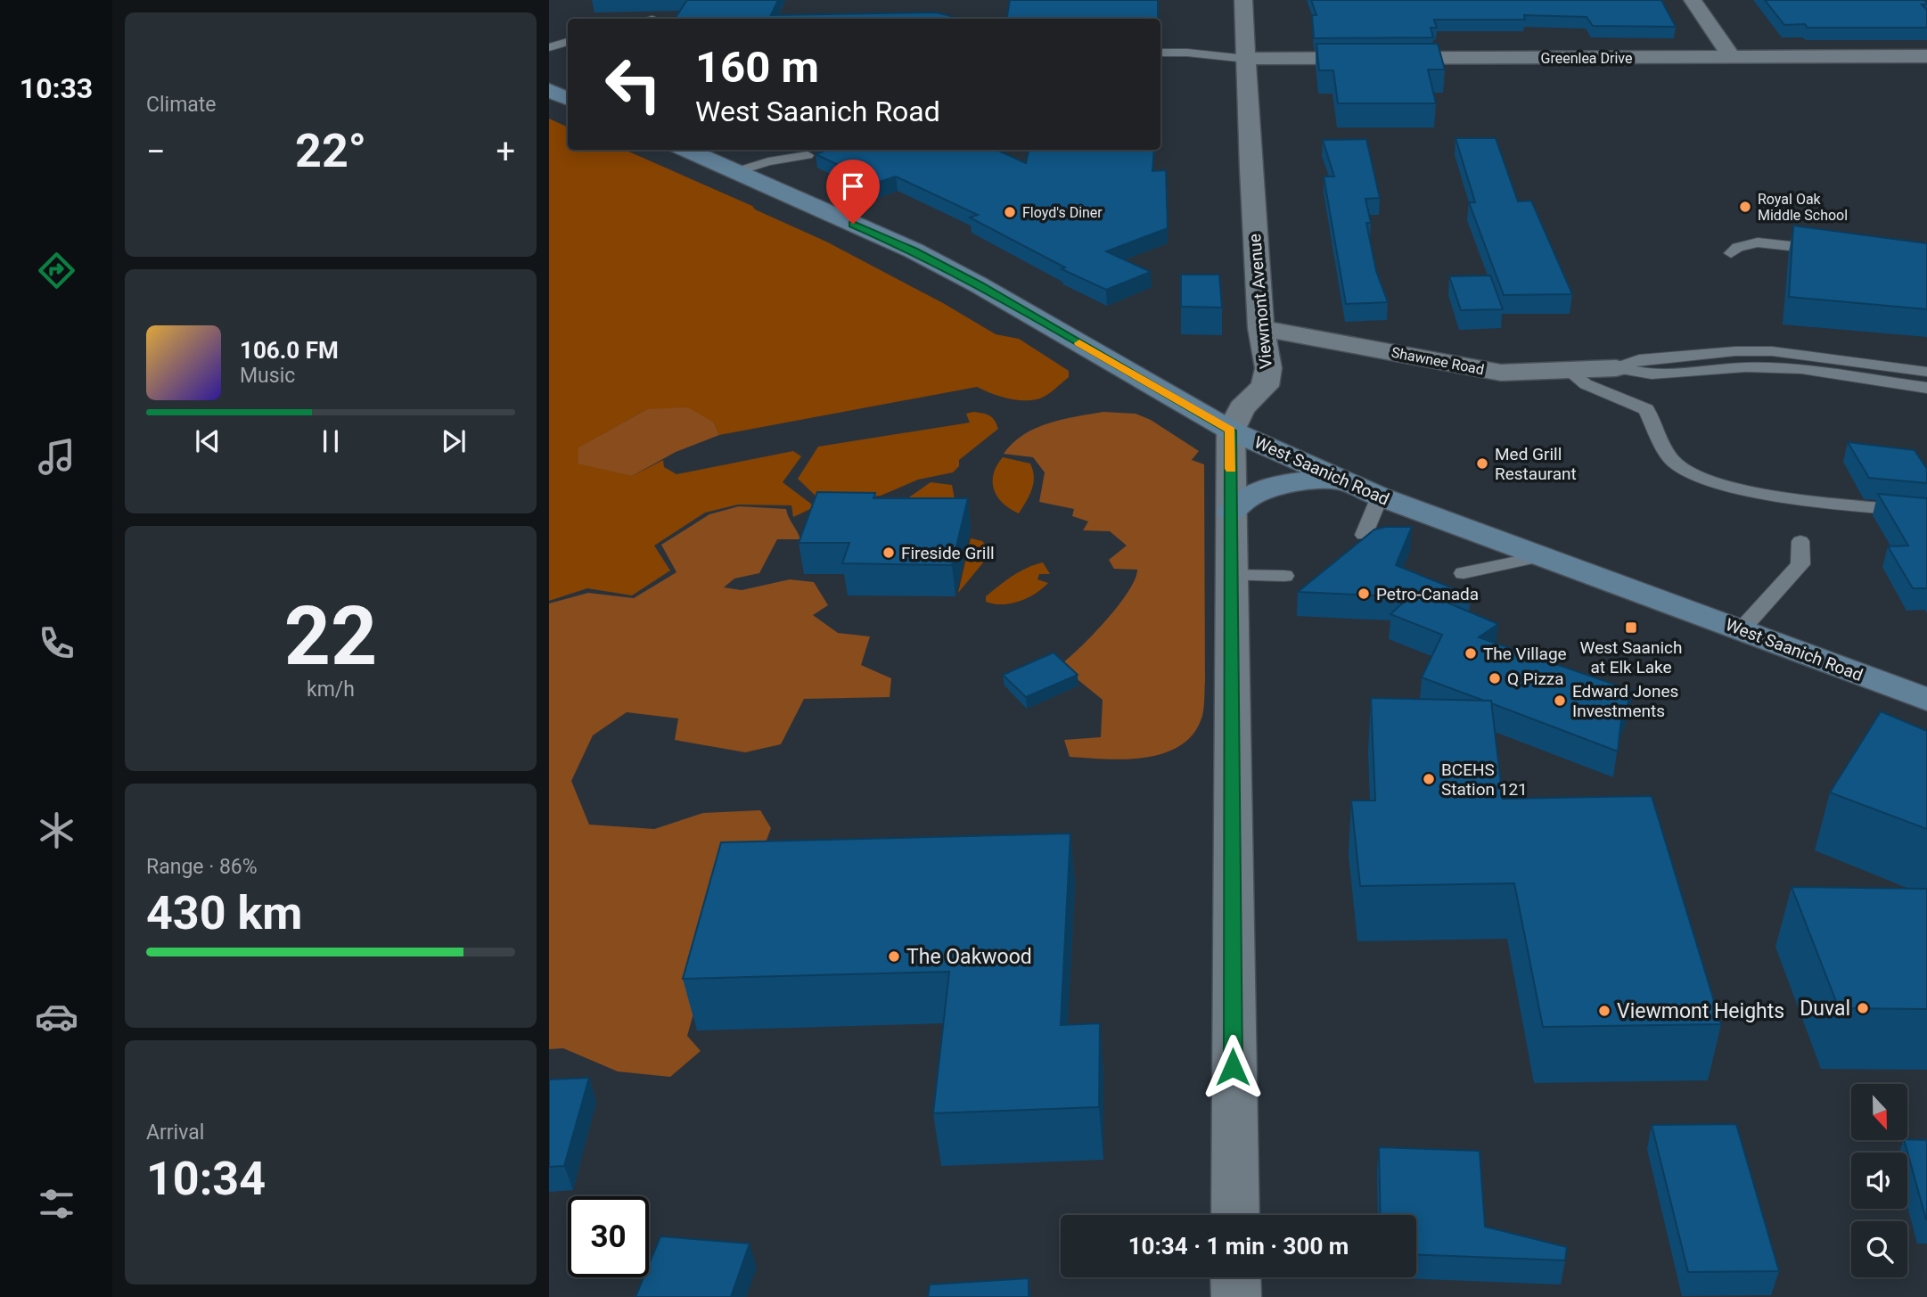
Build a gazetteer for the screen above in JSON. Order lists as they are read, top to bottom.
{
  "streets": {
    "main road": ["West Saanich Road"],
    "street": ["Greenlea Drive", "Viewmont Avenue", "Shawnee Road"]
  },
  "crossings": [
    ["Greenlea Drive", "Viewmont Avenue"],
    ["Viewmont Avenue", "Shawnee Road"],
    ["Viewmont Avenue", "West Saanich Road"]
  ],
  "places": {
    "other": [
      "Royal Oak Middle School",
      "Floyd's Diner",
      "Med Grill Restaurant",
      "Fireside Grill",
      "Petro-Canada",
      "The Village",
      "Q Pizza",
      "Edward Jones Investments",
      "BCEHS Station 121",
      "The Oakwood",
      "Duval",
      "Viewmont Heights"
    ],
    "transit": ["West Saanich at Elk Lake"]
  },
  "north": "bottom",
  "page": {
    "tabs": "10:33",
    "tile": [
      "Climate",
      ["22", "km/h"],
      ["Range · 86%", "430 km"],
      ["Arrival", "10:34"]
    ],
    "turn": ["160 m", "West Saanich Road"],
    "heat": ["−", "22°", "+"],
    "song": ["106.0 FM", "Music"],
    "limit": "30",
    "trip": "10:34 · 1 min · 300 m"
  }
}
